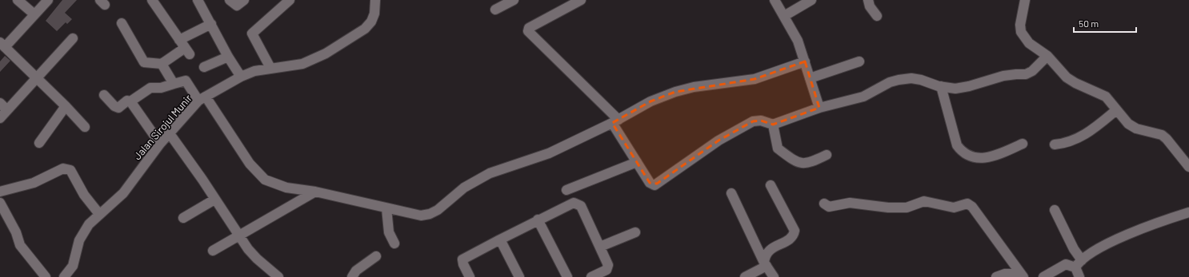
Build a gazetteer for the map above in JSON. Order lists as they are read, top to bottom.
{
  "streets": {
    "street": ["Jalan Sirojul Munir"]
  },
  "scale_bar": "50 m"
}
